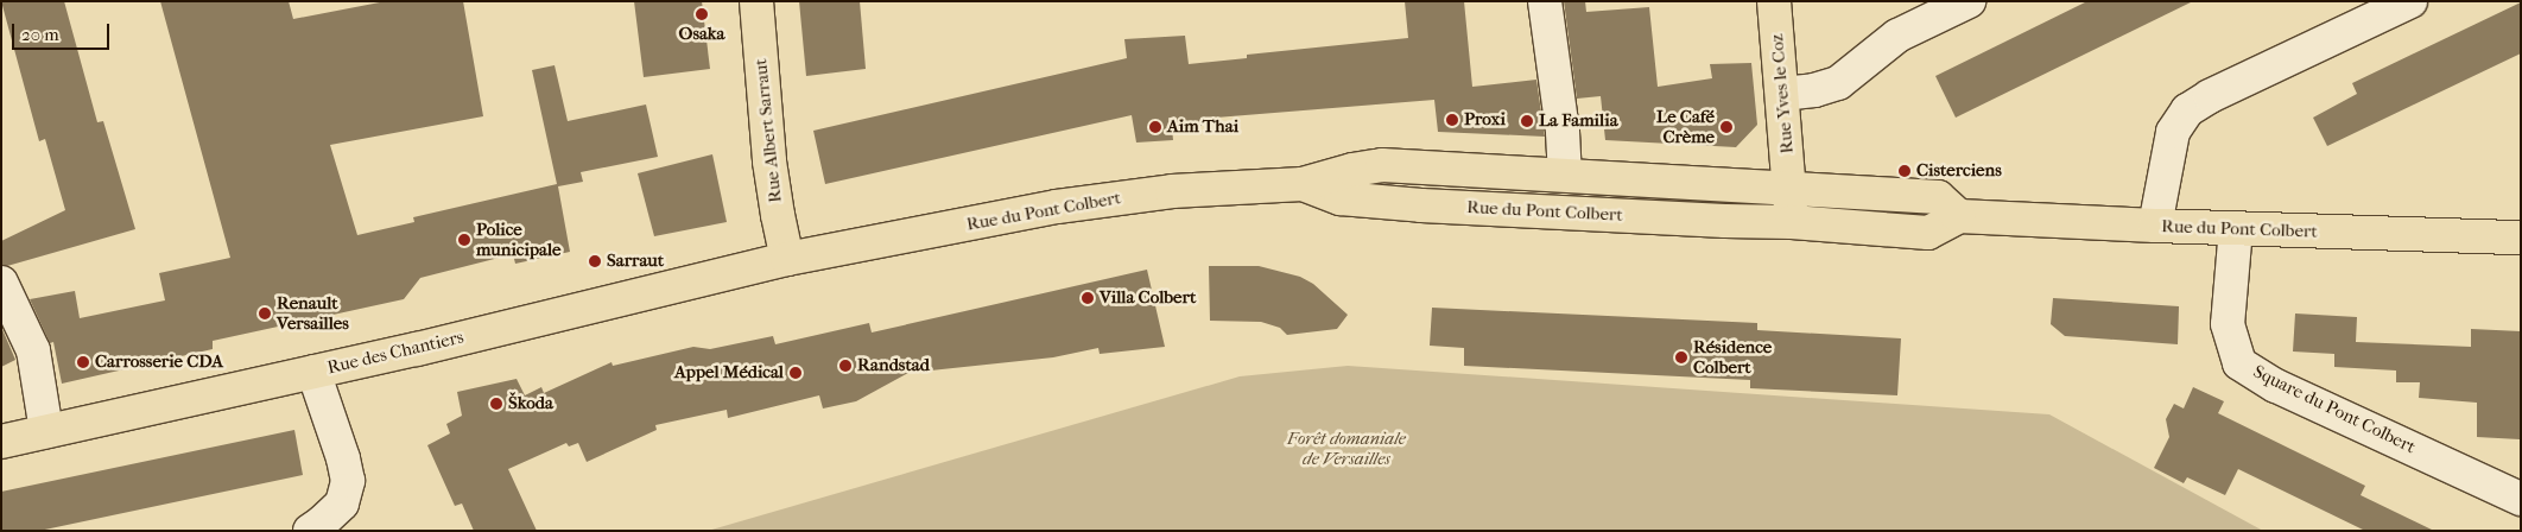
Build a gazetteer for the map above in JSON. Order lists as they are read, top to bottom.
{
  "streets": {
    "main road": [
      "Rue Yves le Coz",
      "Rue Albert Sarraut",
      "Rue du Pont Colbert",
      "Rue des Chantiers"
    ],
    "street": ["Square du Pont Colbert"]
  },
  "crossings": [
    ["Rue Yves le Coz", "Rue du Pont Colbert"],
    ["Rue Albert Sarraut", "Rue du Pont Colbert"],
    ["Rue Albert Sarraut", "Rue des Chantiers"],
    ["Rue du Pont Colbert", "Rue des Chantiers"],
    ["Rue du Pont Colbert", "Square du Pont Colbert"]
  ],
  "parks": ["Forêt domaniale de Versailles"],
  "places": [
    "Osaka",
    "Proxi",
    "La Familia",
    "Aim Thai",
    "Le Café Crème",
    "Cisterciens",
    "Police municipale",
    "Sarraut",
    "Villa Colbert",
    "Renault Versailles",
    "Résidence Colbert",
    "Carrosserie CDA",
    "Randstad",
    "Appel Médical",
    "Škoda"
  ],
  "scale_bar": "20 m"
}
